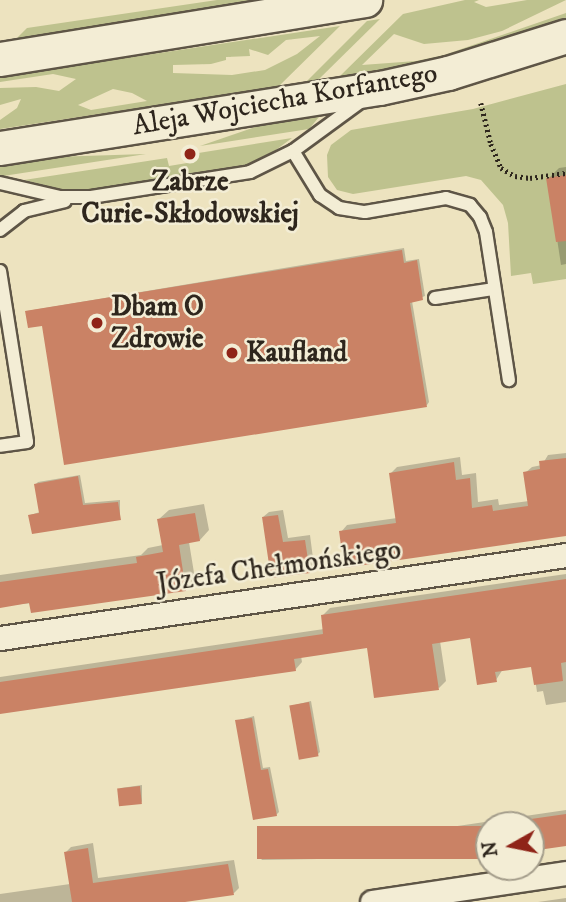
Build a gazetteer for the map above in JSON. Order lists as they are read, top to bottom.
{
  "streets": {
    "main road": ["Aleja Wojciecha Korfantego"],
    "street": ["Józefa Chełmońskiego"]
  },
  "places": ["Zabrze Curie-Skłodowskiej", "Dbam O Zdrowie", "Kaufland"],
  "north": "left"
}
